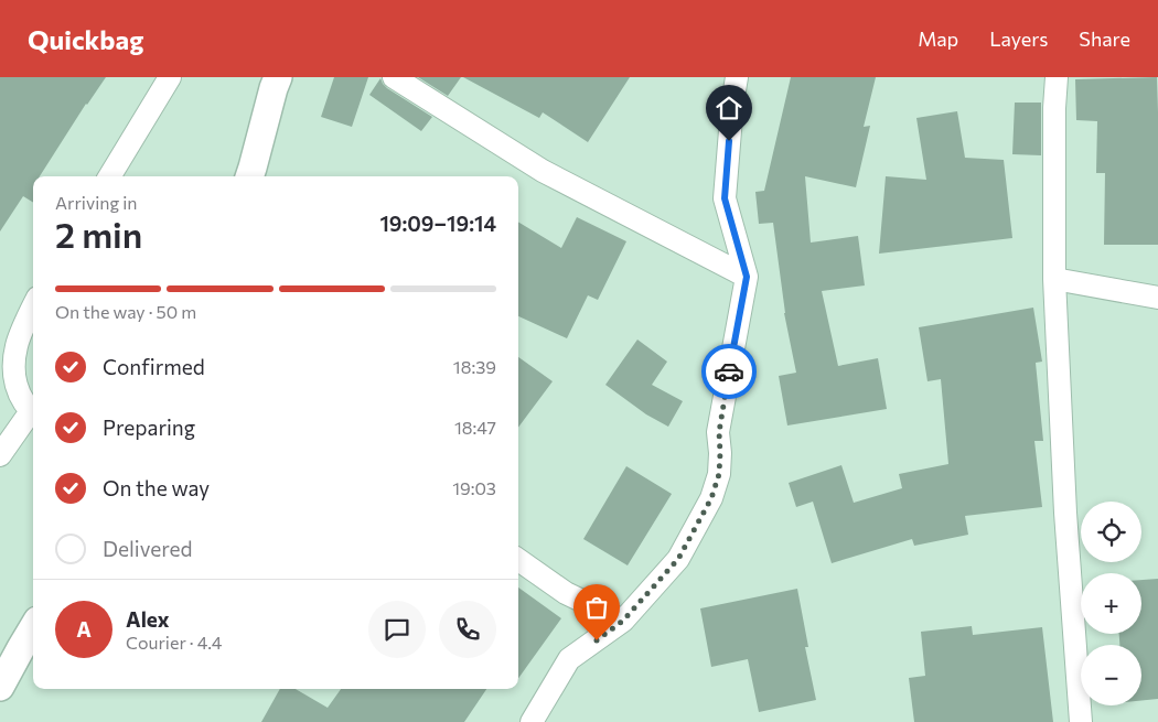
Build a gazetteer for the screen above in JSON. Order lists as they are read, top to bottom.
{
  "page": {
    "header": "Quickbag",
    "nav": ["Map", "Layers", "Share"],
    "heading": ["2 min", "Arriving in", "19:09–19:14"],
    "panel": ["Alex", "Courier · 4.4"],
    "bar": "On the way · 50 m",
    "list": [
      ["Confirmed", "18:39"],
      ["Preparing", "18:47"],
      ["On the way", "19:03"],
      "Delivered"
    ],
    "map_buttons": ["+", "−"],
    "round": "A"
  }
}
